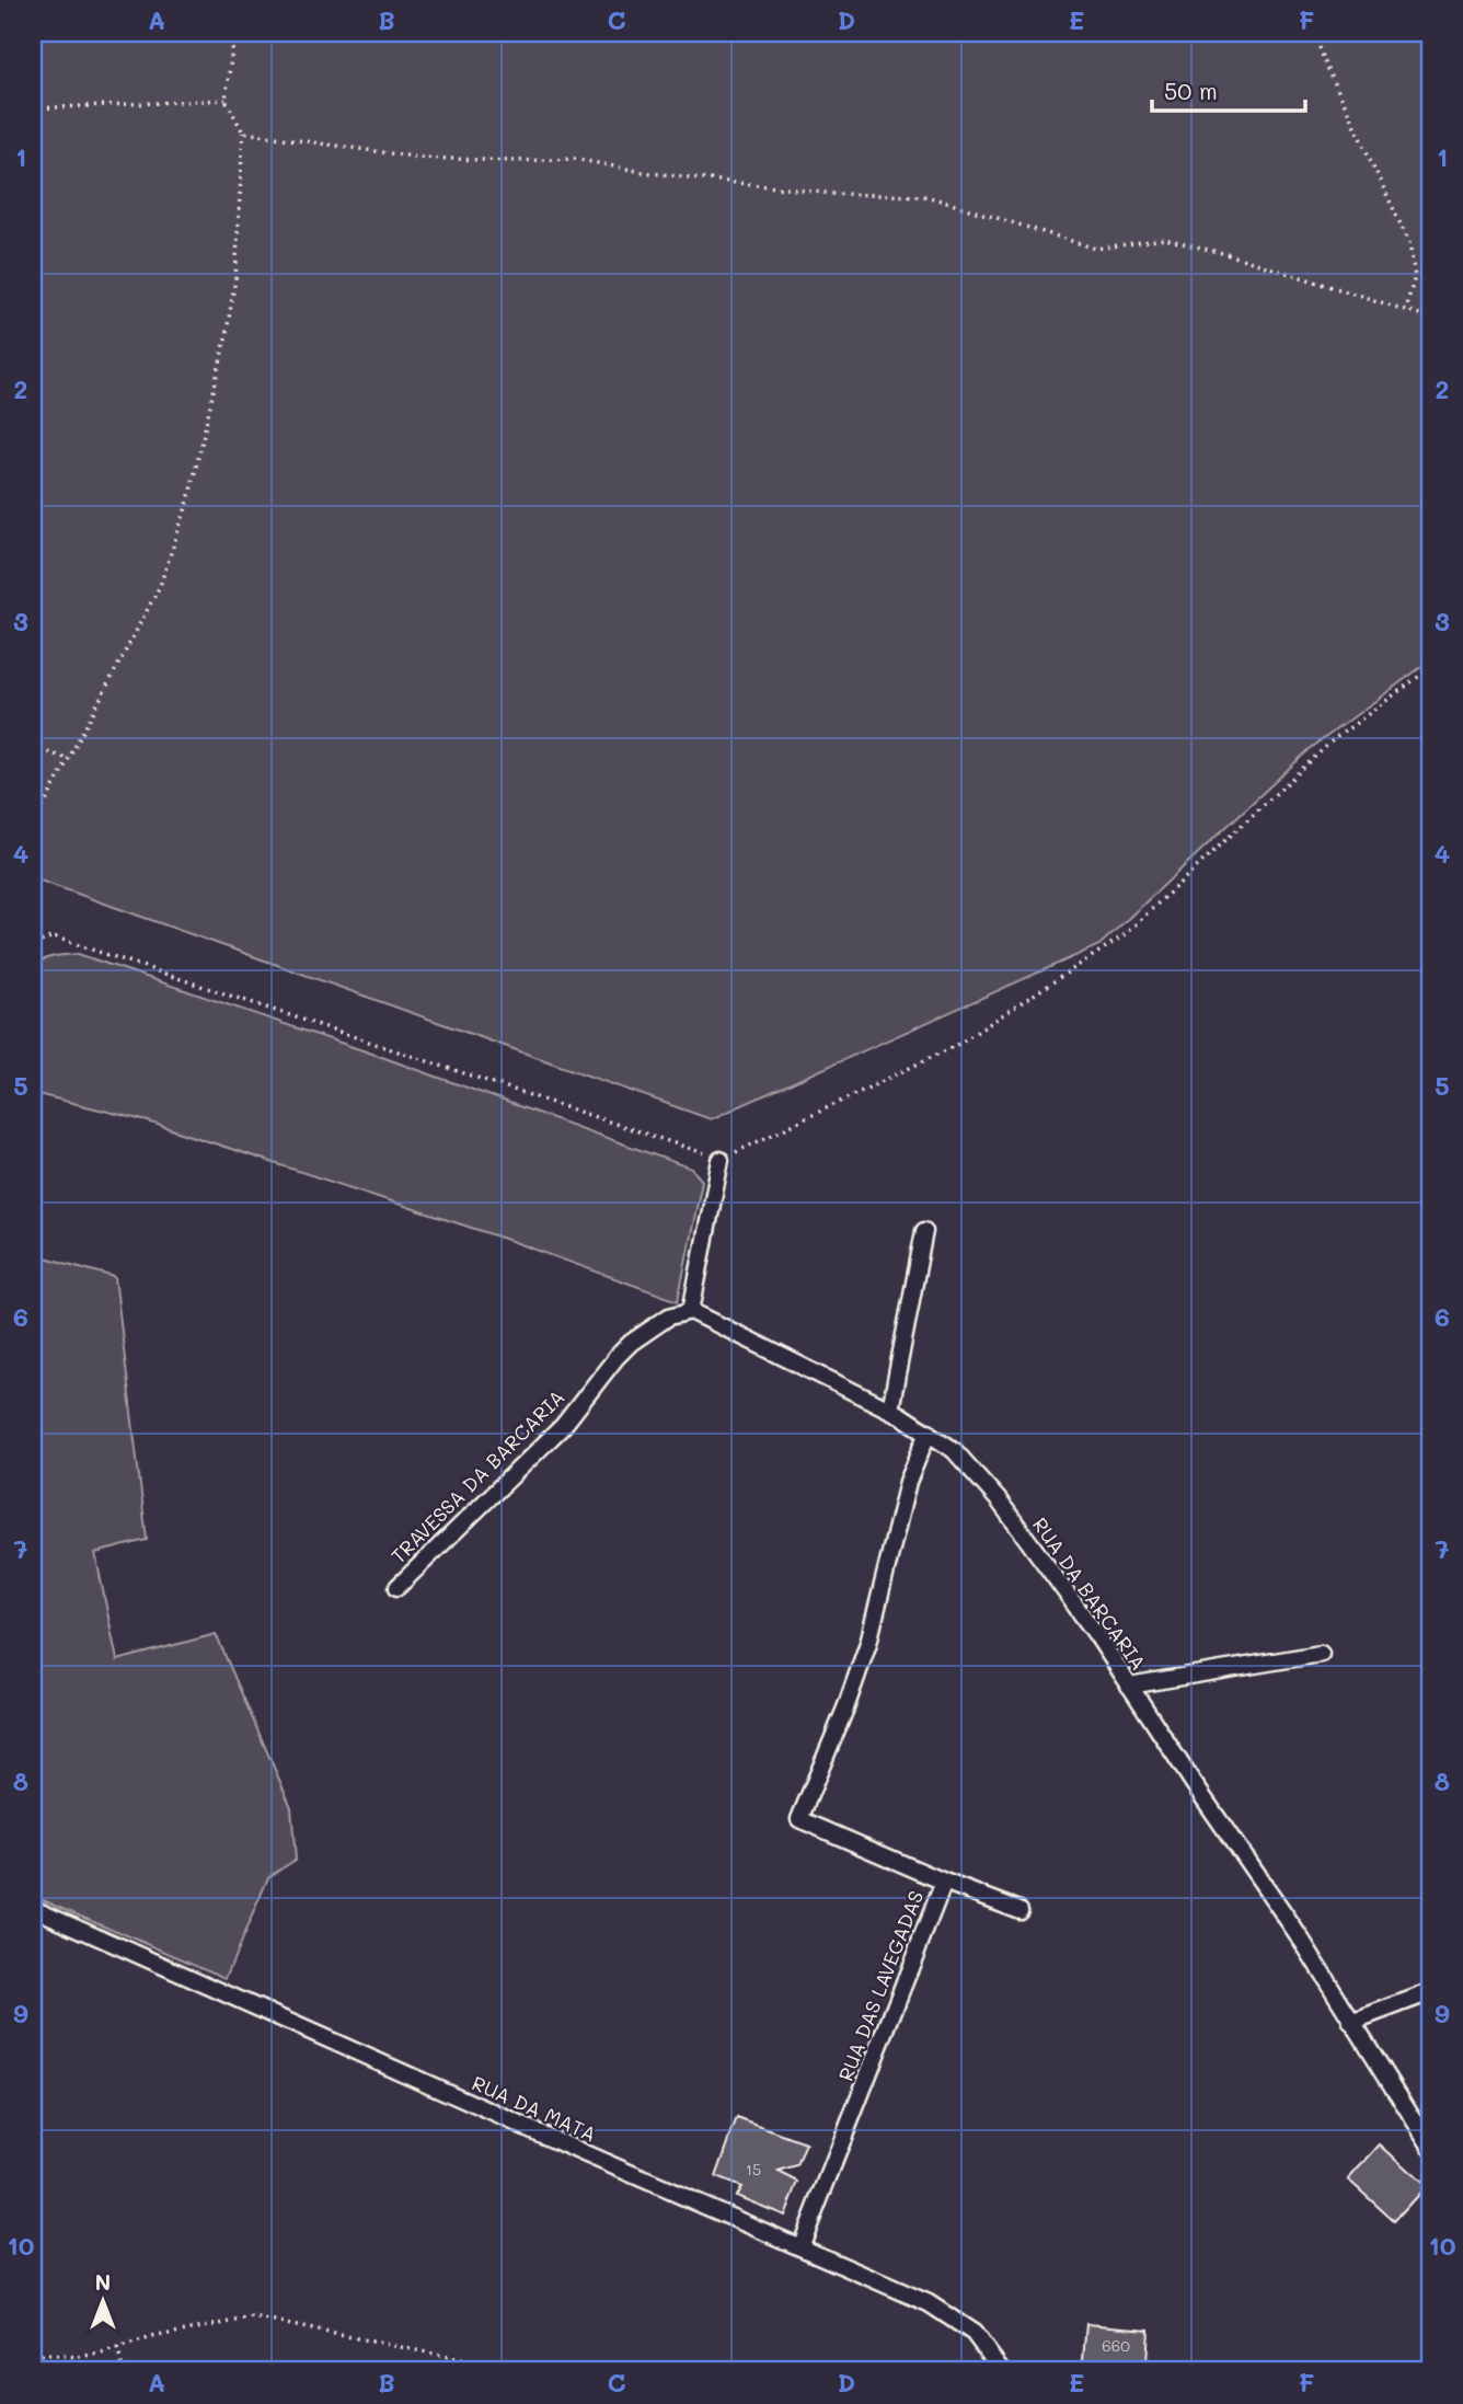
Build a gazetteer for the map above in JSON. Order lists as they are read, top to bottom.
{
  "streets": {
    "street": [
      "TRAVESSA DA BARCARIA",
      "RUA DA BARCARIA",
      "RUA DAS LAVEGADAS",
      "RUA DA MATA"
    ]
  },
  "crossings": [
    ["TRAVESSA DA BARCARIA", "RUA DA BARCARIA"],
    ["RUA DA BARCARIA", "RUA DAS LAVEGADAS"],
    ["RUA DAS LAVEGADAS", "RUA DA MATA"]
  ],
  "house_numbers": ["15", "660"],
  "scale_bar": "50 m",
  "north": "top",
  "grid": {
    "columns": [
      "A",
      "B",
      "C",
      "D",
      "E",
      "F"
    ],
    "rows": [
      "1",
      "2",
      "3",
      "4",
      "5",
      "6",
      "7",
      "8",
      "9",
      "10"
    ]
  }
}
